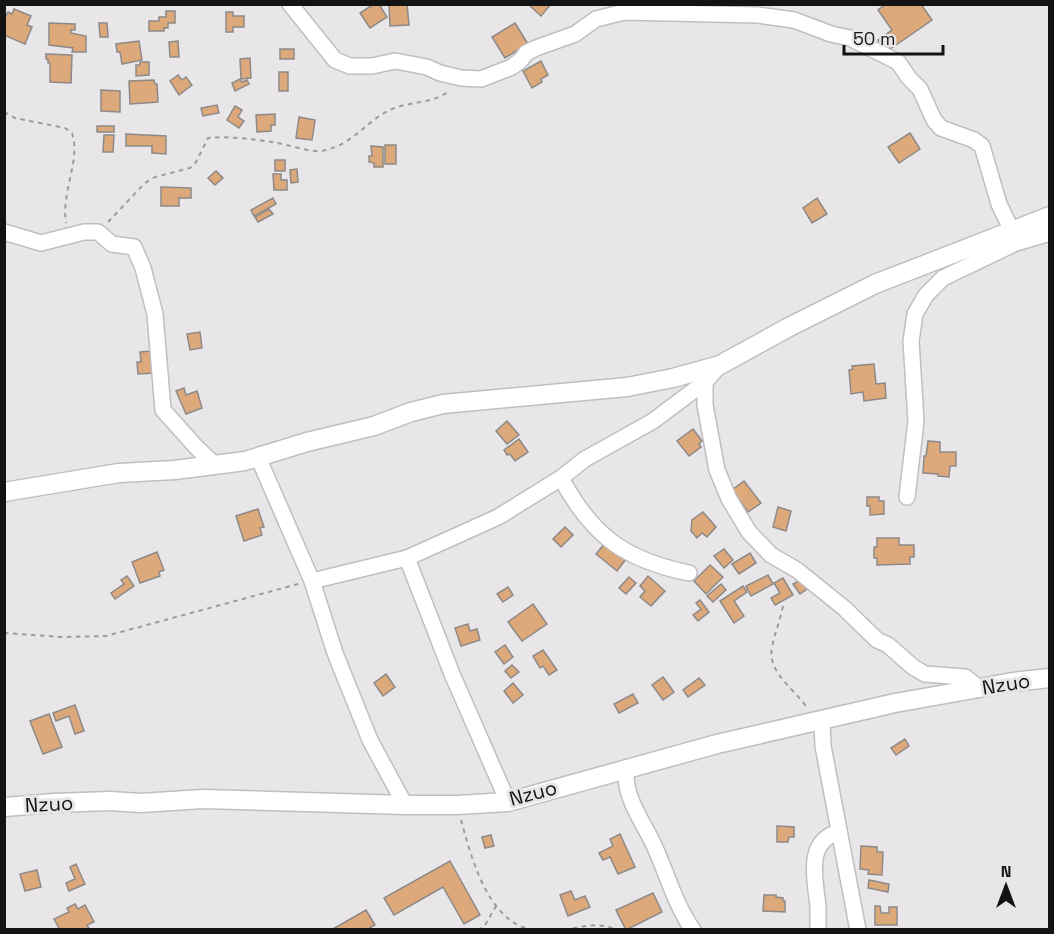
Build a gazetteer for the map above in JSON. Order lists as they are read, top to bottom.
{
  "streets": {
    "street": ["Nzuo"]
  },
  "scale_bar": "50 m",
  "north": "top"
}
